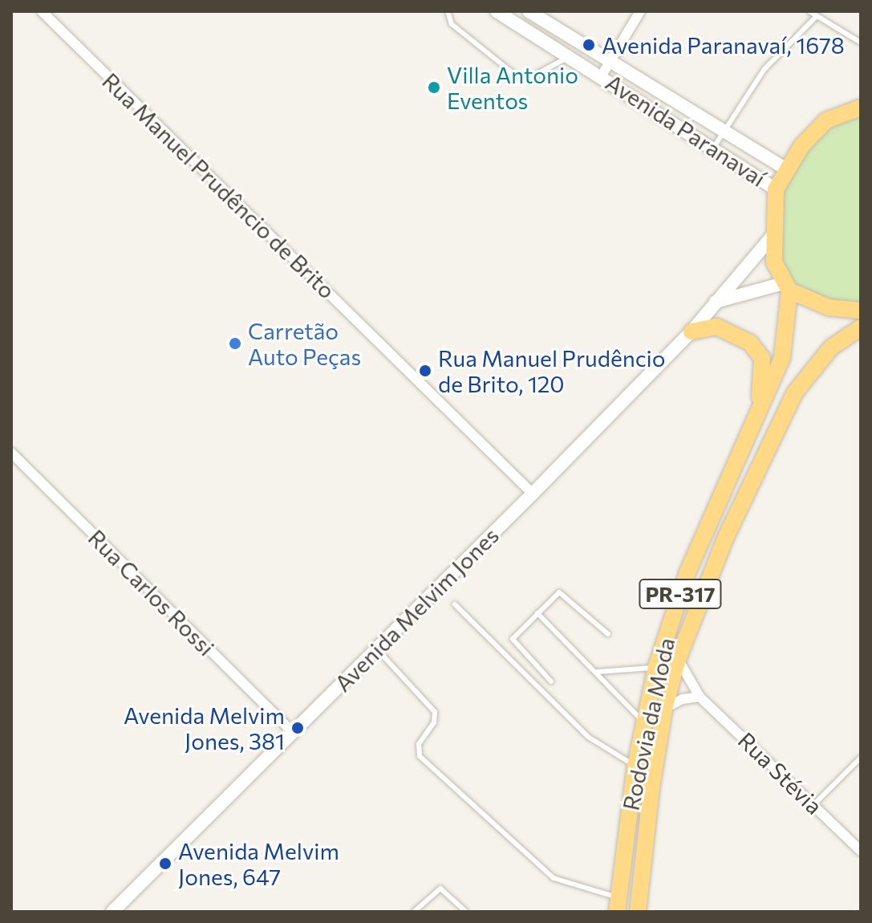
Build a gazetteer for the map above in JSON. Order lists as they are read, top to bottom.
{
  "streets": {
    "highway": ["PR-317", "Rodovia da Moda"],
    "street": [
      "Avenida Paranavaí",
      "Rua Manuel Prudêncio de Brito",
      "Rua Carlos Rossi",
      "Avenida Melvim Jones",
      "Rua Stévia"
    ]
  },
  "crossings": [
    ["Rua Manuel Prudêncio de Brito", "Avenida Melvim Jones"],
    ["Rua Carlos Rossi", "Avenida Melvim Jones"],
    ["Rodovia da Moda", "Rua Stévia"]
  ],
  "places": [
    "Avenida Paranavaí, 1678",
    "Villa Antonio Eventos",
    "Carretão Auto Peças",
    "Rua Manuel Prudêncio de Brito, 120",
    "Avenida Melvim Jones, 381",
    "Avenida Melvim Jones, 647"
  ]
}
